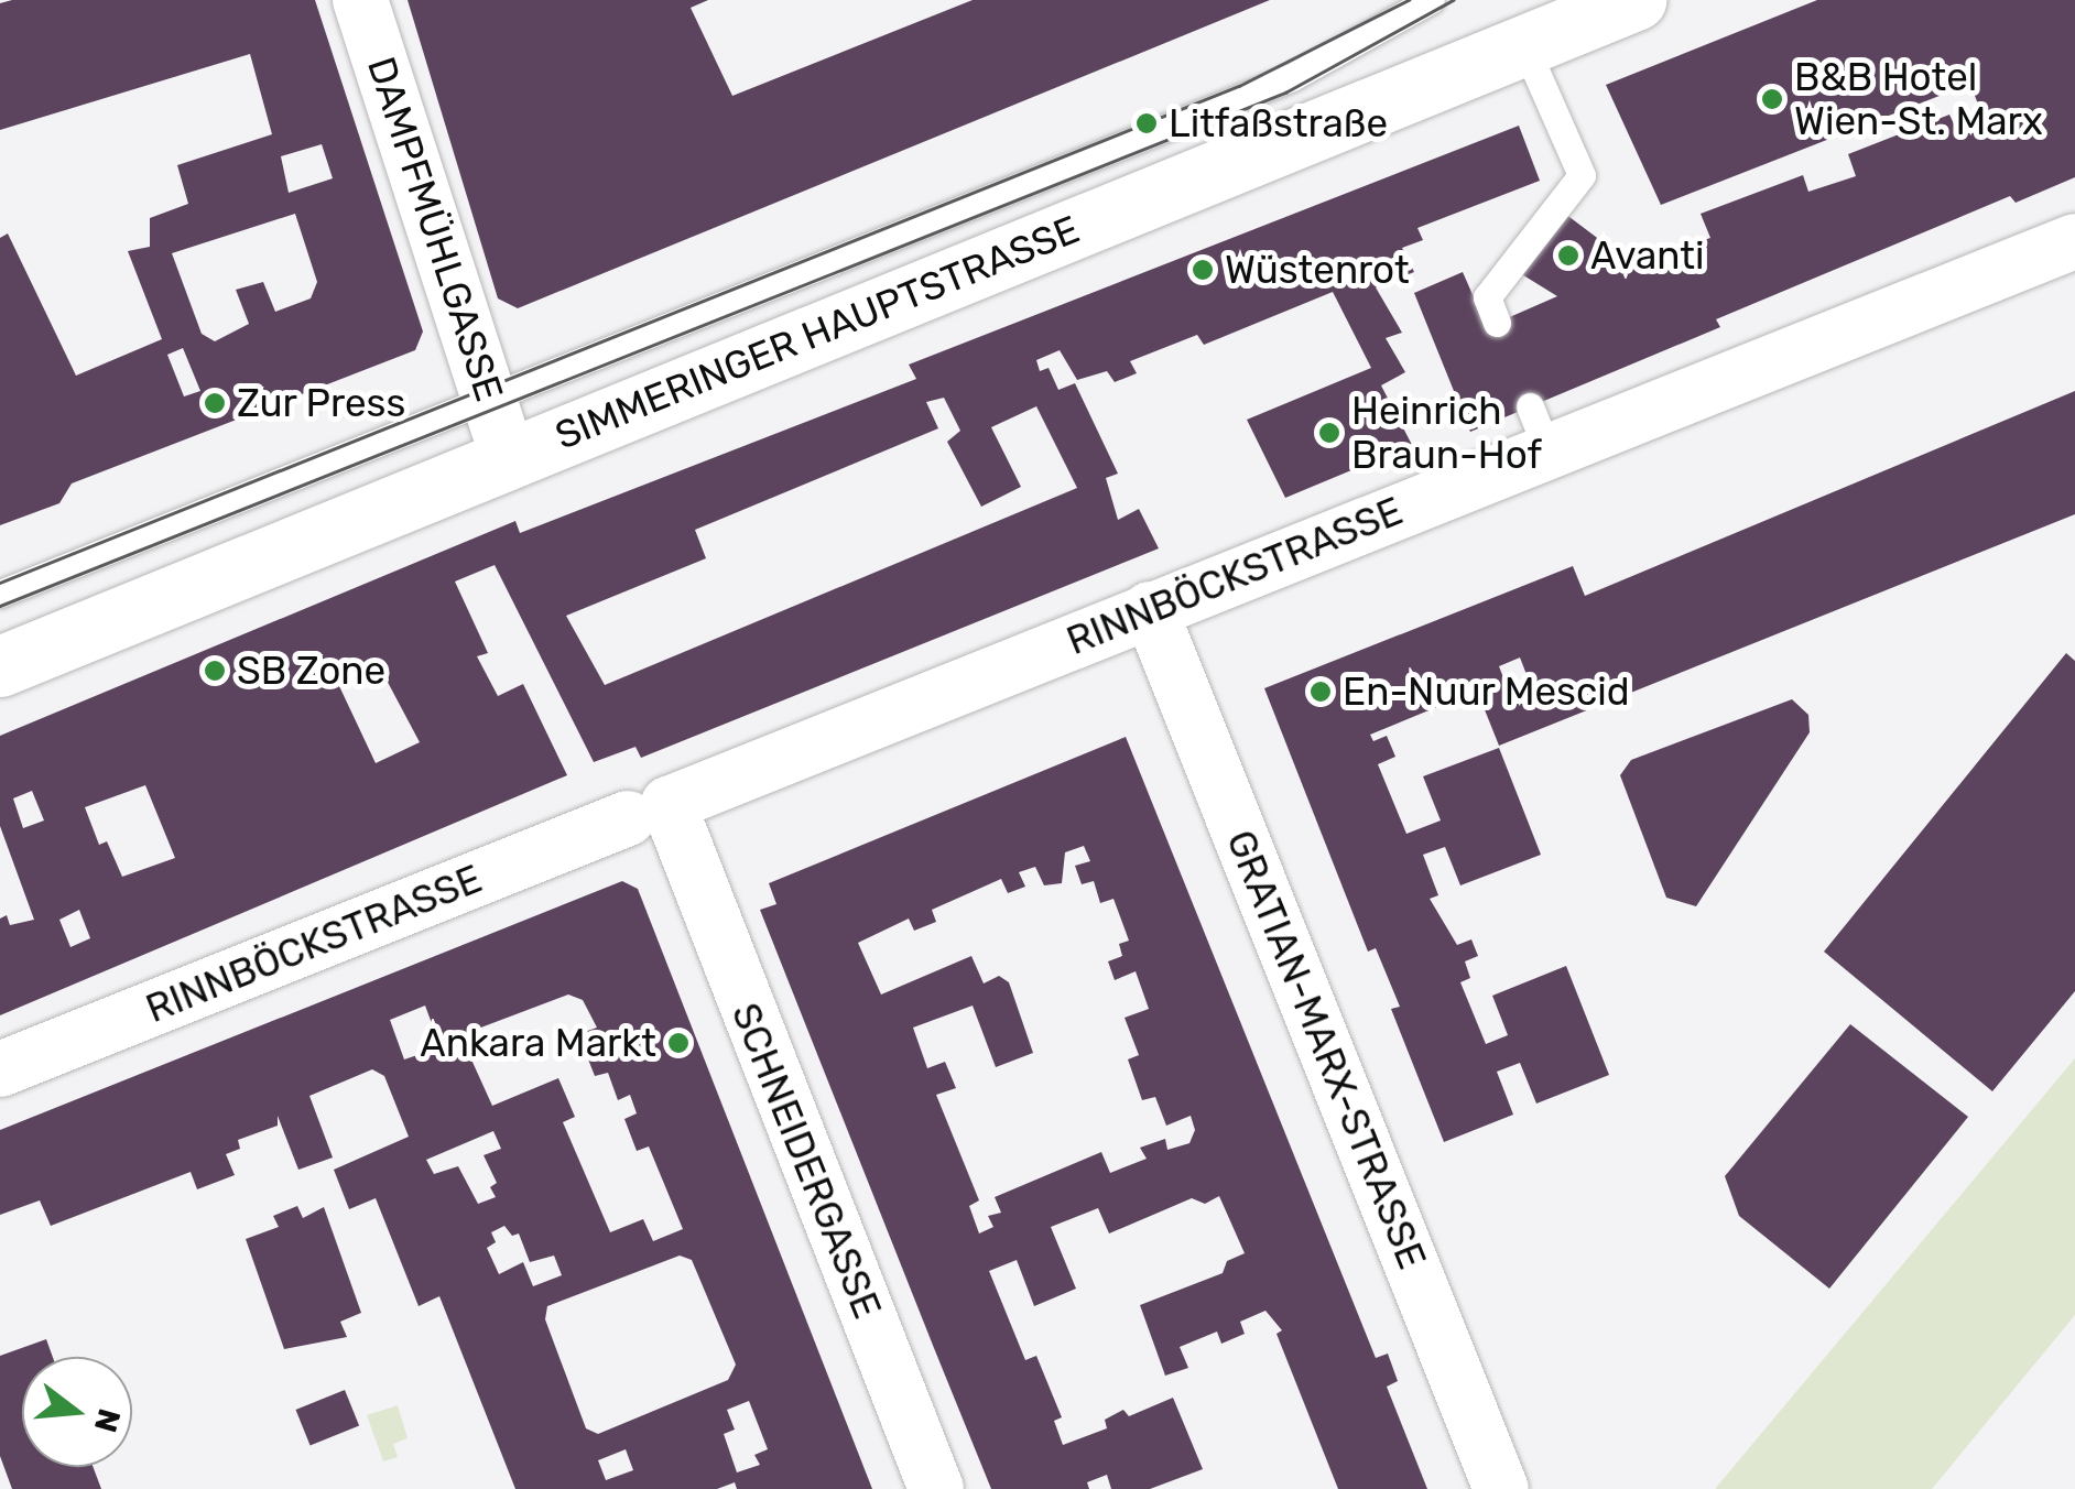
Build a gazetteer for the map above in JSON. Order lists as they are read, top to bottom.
{
  "streets": {
    "main road": ["SIMMERINGER HAUPTSTRASSE"],
    "street": [
      "DAMPFMÜHLGASSE",
      "RINNBÖCKSTRASSE",
      "GRATIAN-MARX-STRASSE",
      "SCHNEIDERGASSE"
    ]
  },
  "crossings": [
    ["DAMPFMÜHLGASSE", "SIMMERINGER HAUPTSTRASSE"],
    ["RINNBÖCKSTRASSE", "GRATIAN-MARX-STRASSE"],
    ["RINNBÖCKSTRASSE", "SCHNEIDERGASSE"]
  ],
  "places": [
    "B&B Hotel Wien-St. Marx",
    "Litfaßstraße",
    "Avanti",
    "Wüstenrot",
    "Zur Press",
    "Heinrich Braun-Hof",
    "SB Zone",
    "En-Nuur Mescid",
    "Ankara Markt"
  ],
  "north": "right"
}
